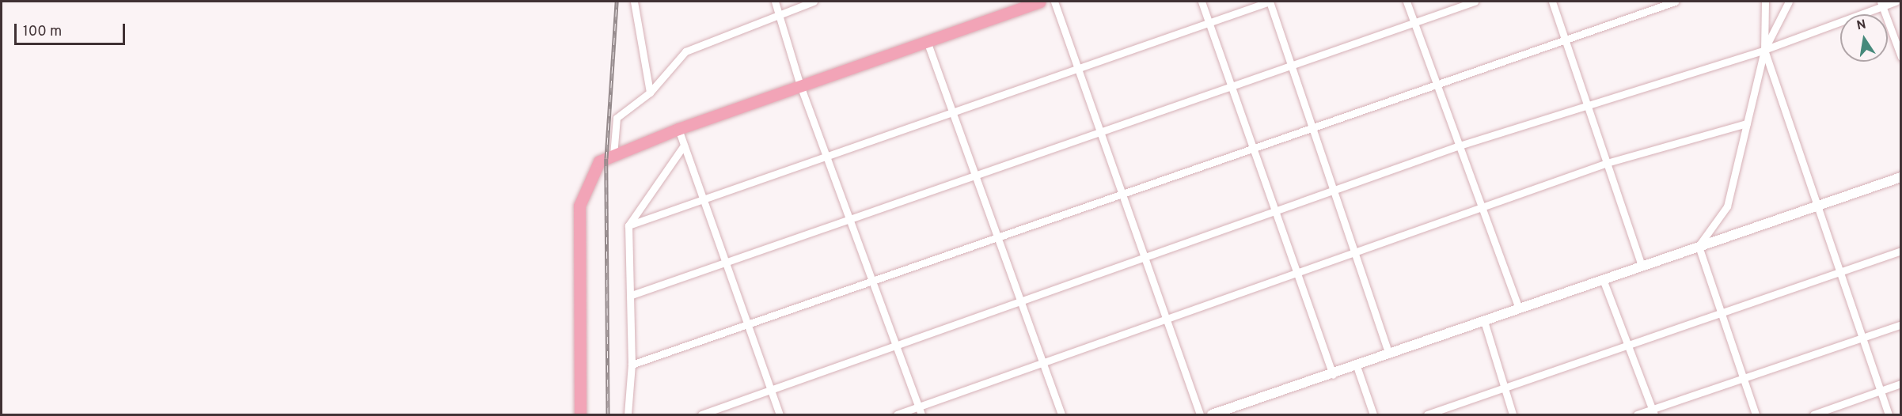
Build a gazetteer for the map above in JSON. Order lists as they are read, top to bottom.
{
  "scale_bar": "100 m",
  "north": "top"
}
